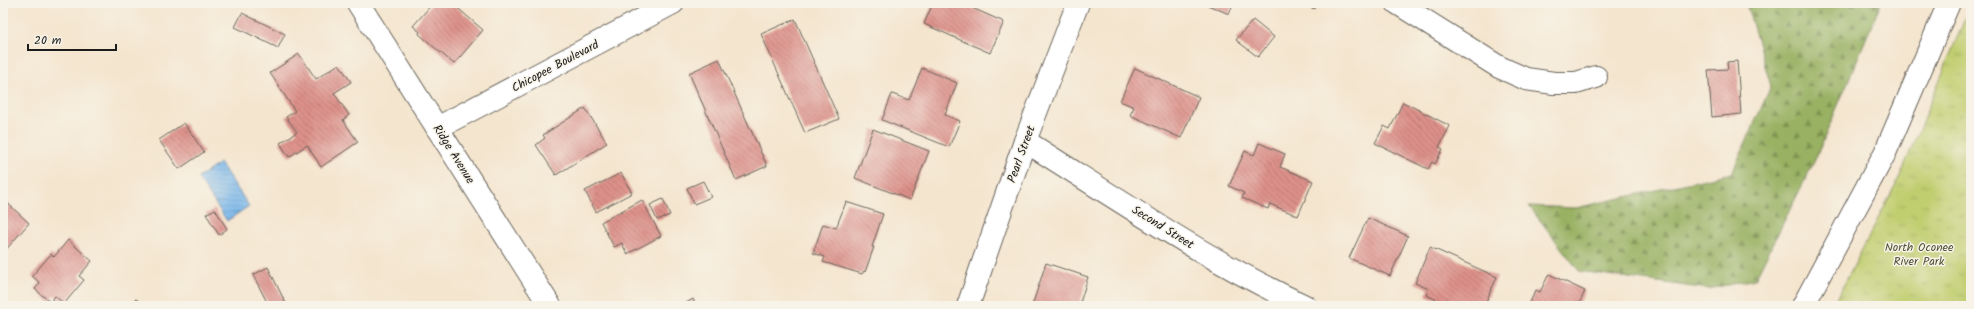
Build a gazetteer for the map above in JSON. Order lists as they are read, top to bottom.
{
  "streets": {
    "street": [
      "Chicopee Boulevard",
      "Ridge Avenue",
      "Pearl Street",
      "Second Street"
    ]
  },
  "crossings": [
    ["Chicopee Boulevard", "Ridge Avenue"],
    ["Pearl Street", "Second Street"]
  ],
  "parks": ["North Oconee River Park"],
  "scale_bar": "20 m"
}
